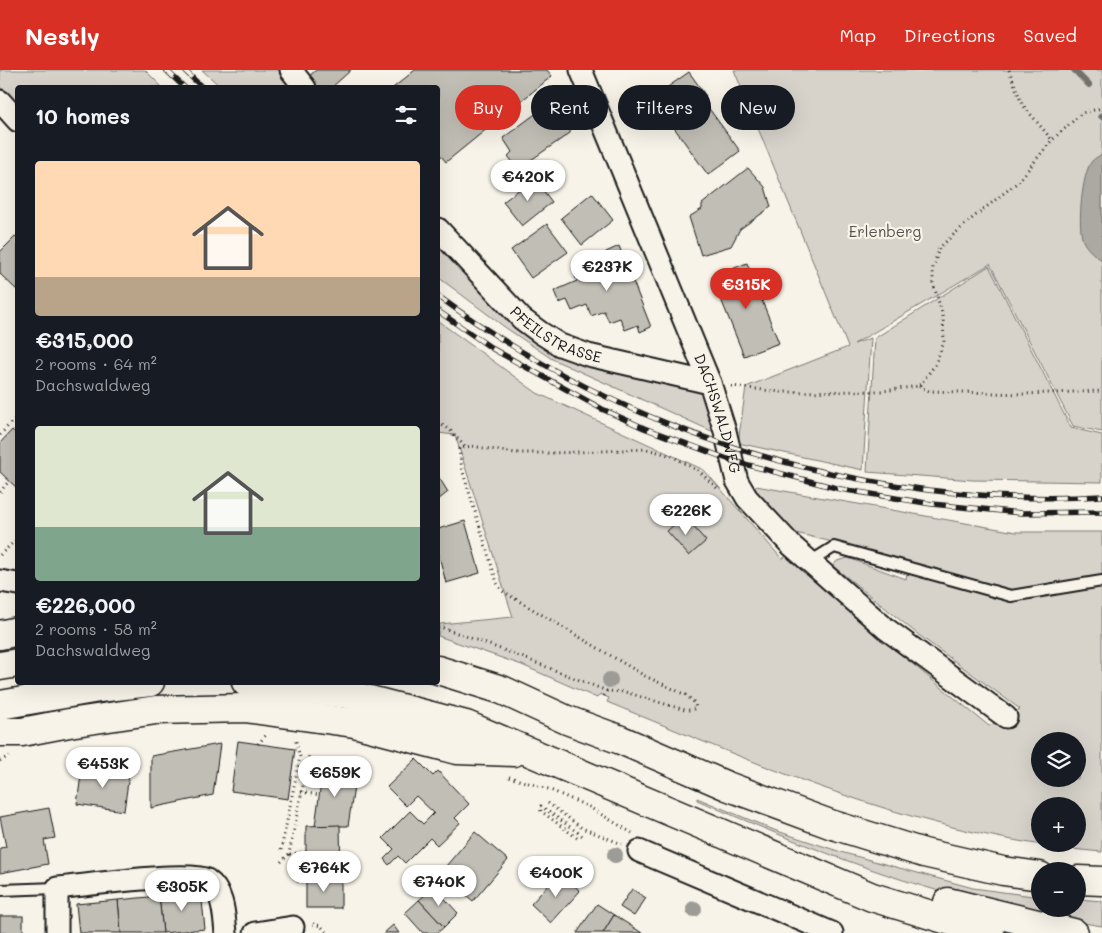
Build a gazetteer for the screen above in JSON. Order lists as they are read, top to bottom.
{
  "streets": {
    "street": ["PFEILSTRASSE", "DACHSWALDWEG"]
  },
  "crossings": [
    ["PFEILSTRASSE", "DACHSWALDWEG"]
  ],
  "parks": ["Erlenberg"],
  "page": {
    "header": "Nestly",
    "nav": ["Map", "Directions", "Saved"],
    "chip": [
      "Buy",
      "Rent",
      "Filters",
      "New"
    ],
    "heading": "10 homes",
    "list": [
      {
        "name": "€315,000",
        "note": "2 rooms · 64 m² · Dachswaldweg"
      },
      {
        "name": "€226,000",
        "note": "2 rooms · 58 m² · Dachswaldweg"
      }
    ],
    "price": [
      "€420K",
      "€237K",
      "€315K",
      "€226K",
      "€453K",
      "€659K",
      "€764K",
      "€400K",
      "€740K",
      "€305K"
    ],
    "map_buttons": ["+", "−"]
  }
}
